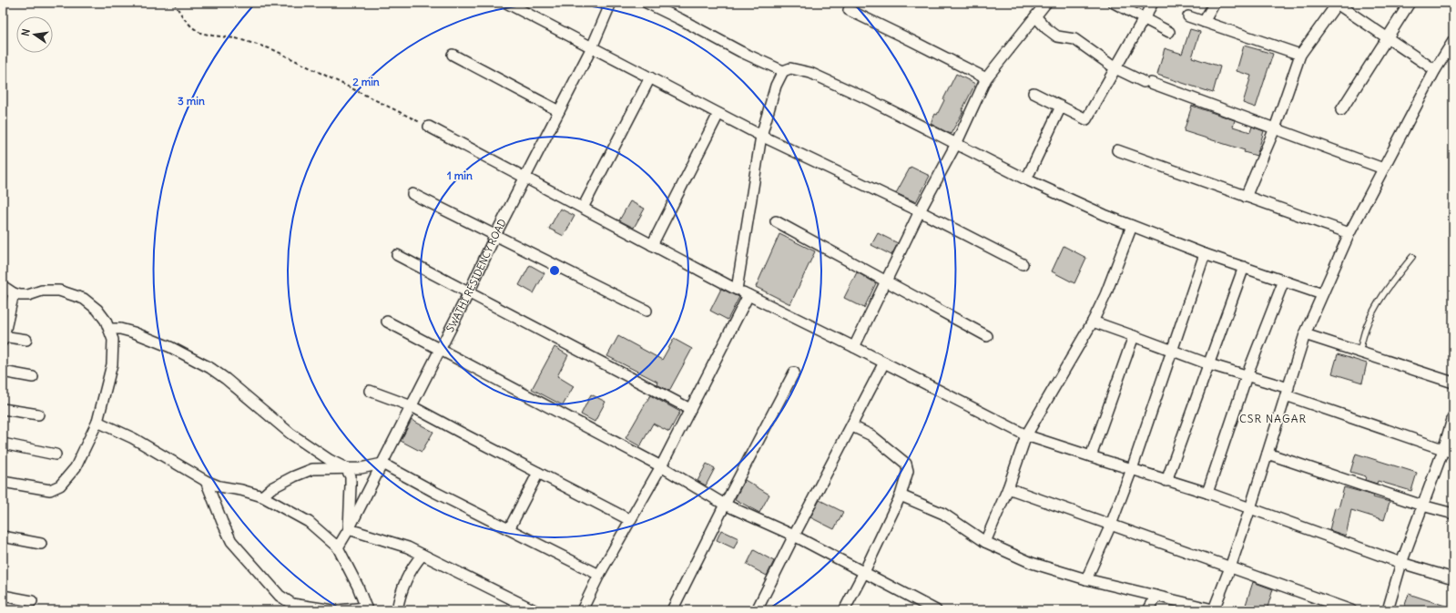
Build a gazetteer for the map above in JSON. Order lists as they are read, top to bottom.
{
  "streets": {
    "street": ["SWATHI RESIDENCY ROAD"]
  },
  "districts": ["CSR NAGAR"],
  "north": "left",
  "rings": ["2 min", "3 min", "1 min"]
}
